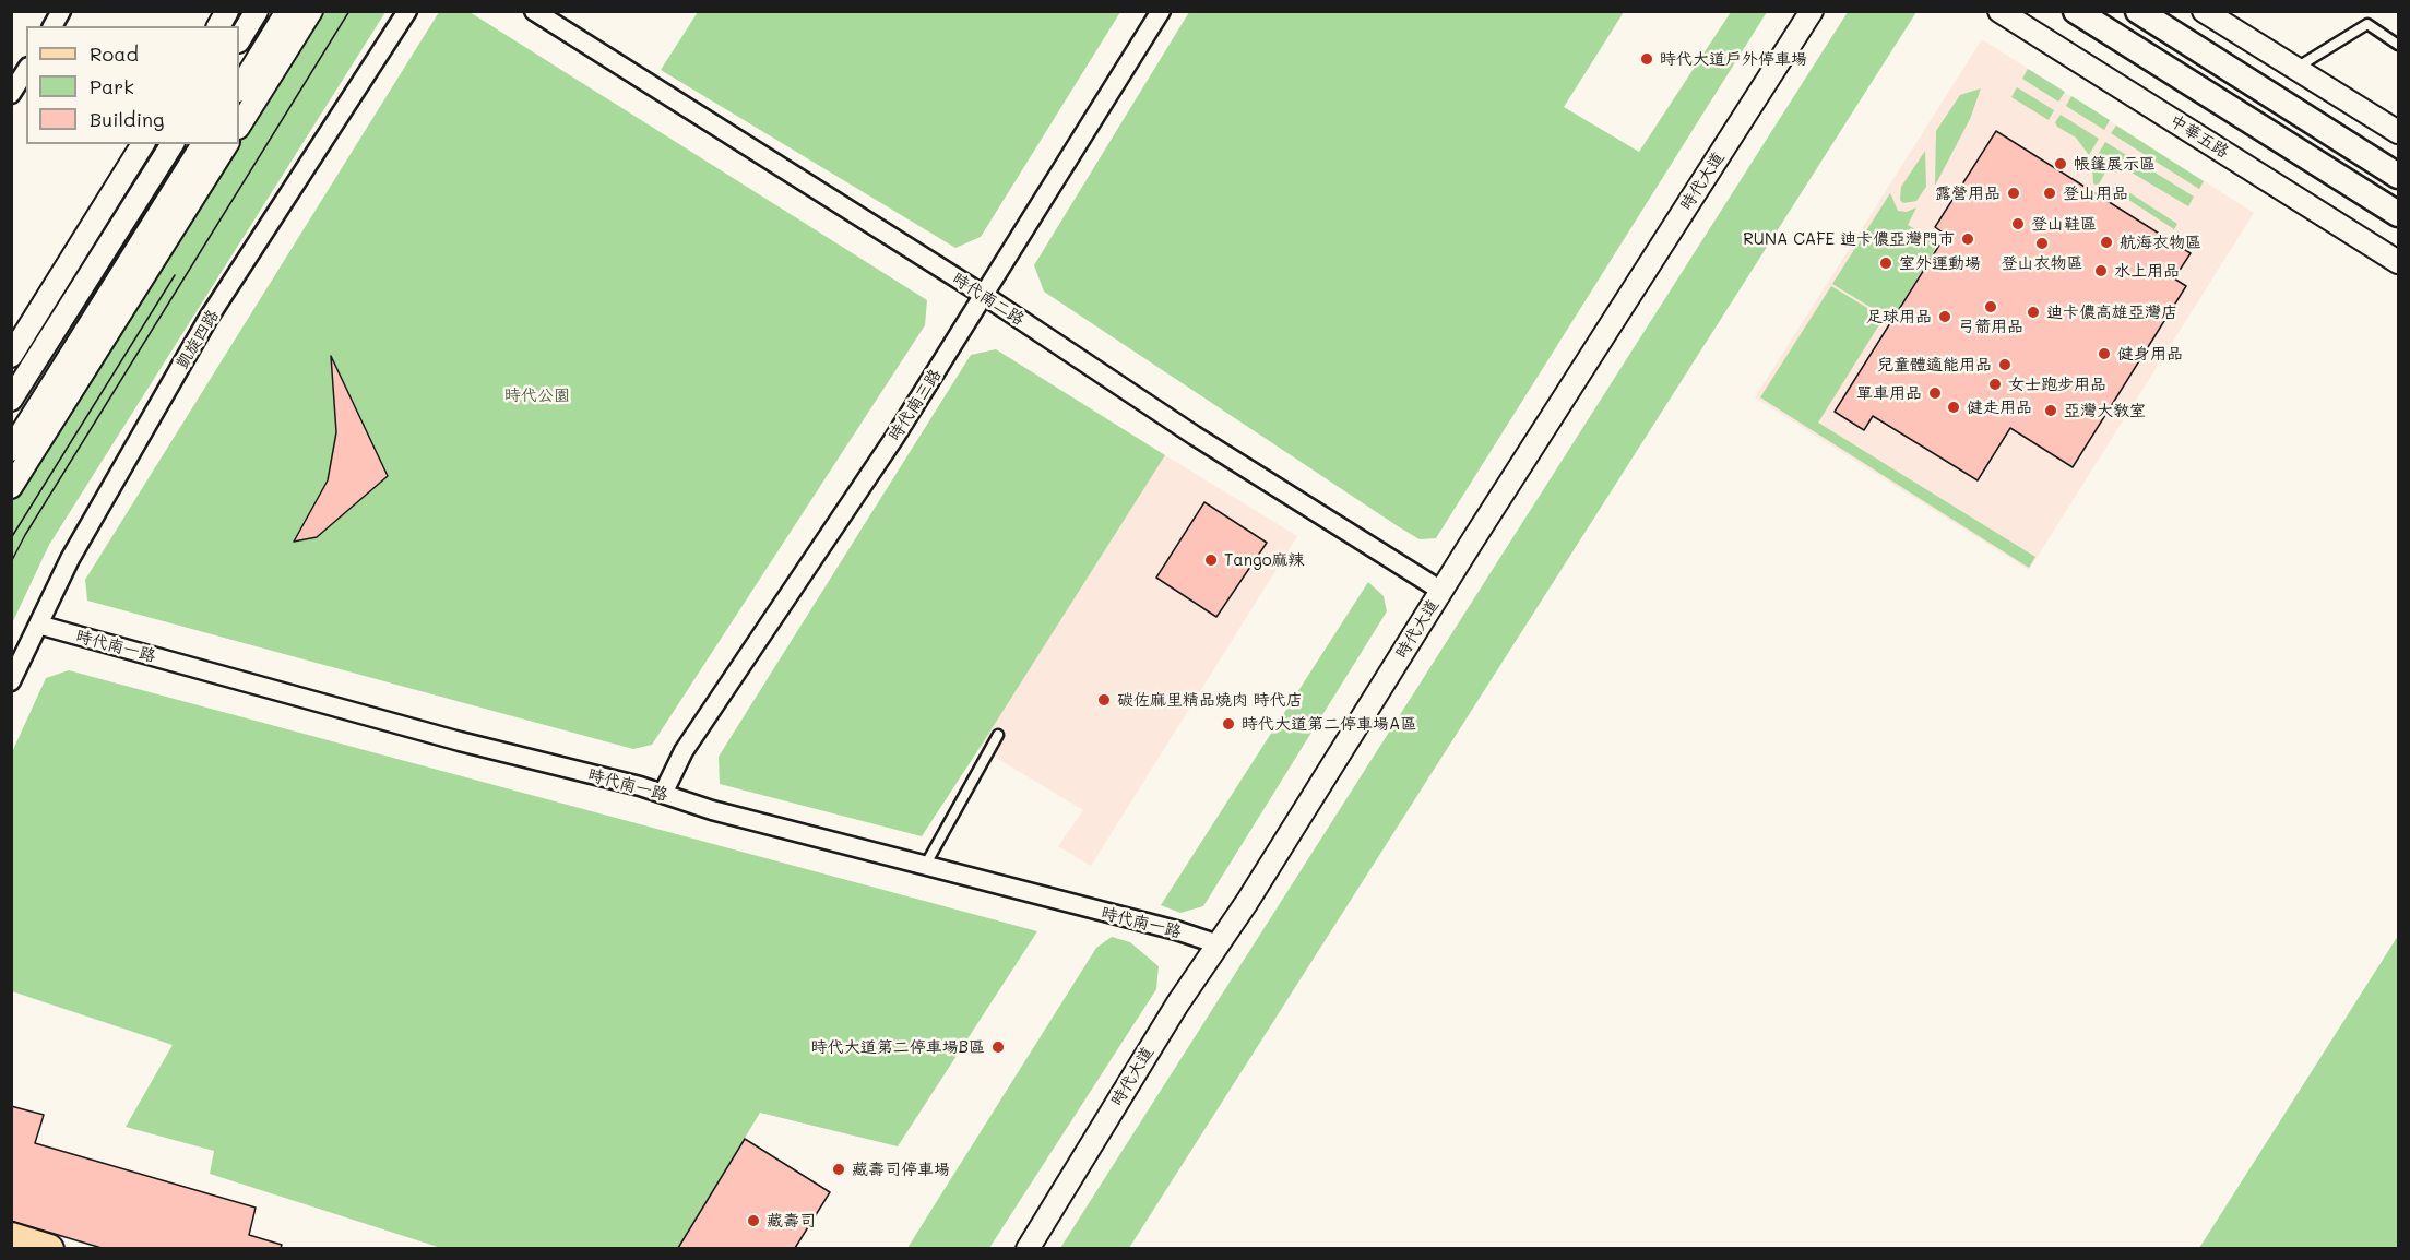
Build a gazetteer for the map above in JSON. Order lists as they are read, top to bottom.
{
  "streets": {
    "street": [
      "中華五路",
      "時代大道",
      "時代南二路",
      "凱旋四路",
      "時代南三路",
      "時代南一路"
    ]
  },
  "crossings": [
    ["時代大道", "時代南二路"],
    ["時代大道", "時代南一路"],
    ["時代南二路", "時代南三路"],
    ["凱旋四路", "時代南一路"],
    ["時代南三路", "時代南一路"]
  ],
  "parks": ["時代公園"],
  "places": [
    "時代大道戶外停車場",
    "帳篷展示區",
    "露營用品",
    "登山用品",
    "登山鞋區",
    "RUNA CAFE 迪卡儂亞灣門市",
    "航海衣物區",
    "登山衣物區",
    "室外運動場",
    "水上用品",
    "弓箭用品",
    "迪卡儂高雄亞灣店",
    "足球用品",
    "健身用品",
    "兒童體適能用品",
    "女士跑步用品",
    "單車用品",
    "健走用品",
    "亞灣大教室",
    "Tango麻辣",
    "碳佐麻里精品燒肉 時代店",
    "時代大道第二停車場A區",
    "時代大道第二停車場B區",
    "藏壽司停車場",
    "藏壽司"
  ],
  "legend": ["Road", "Park", "Building"]
}
